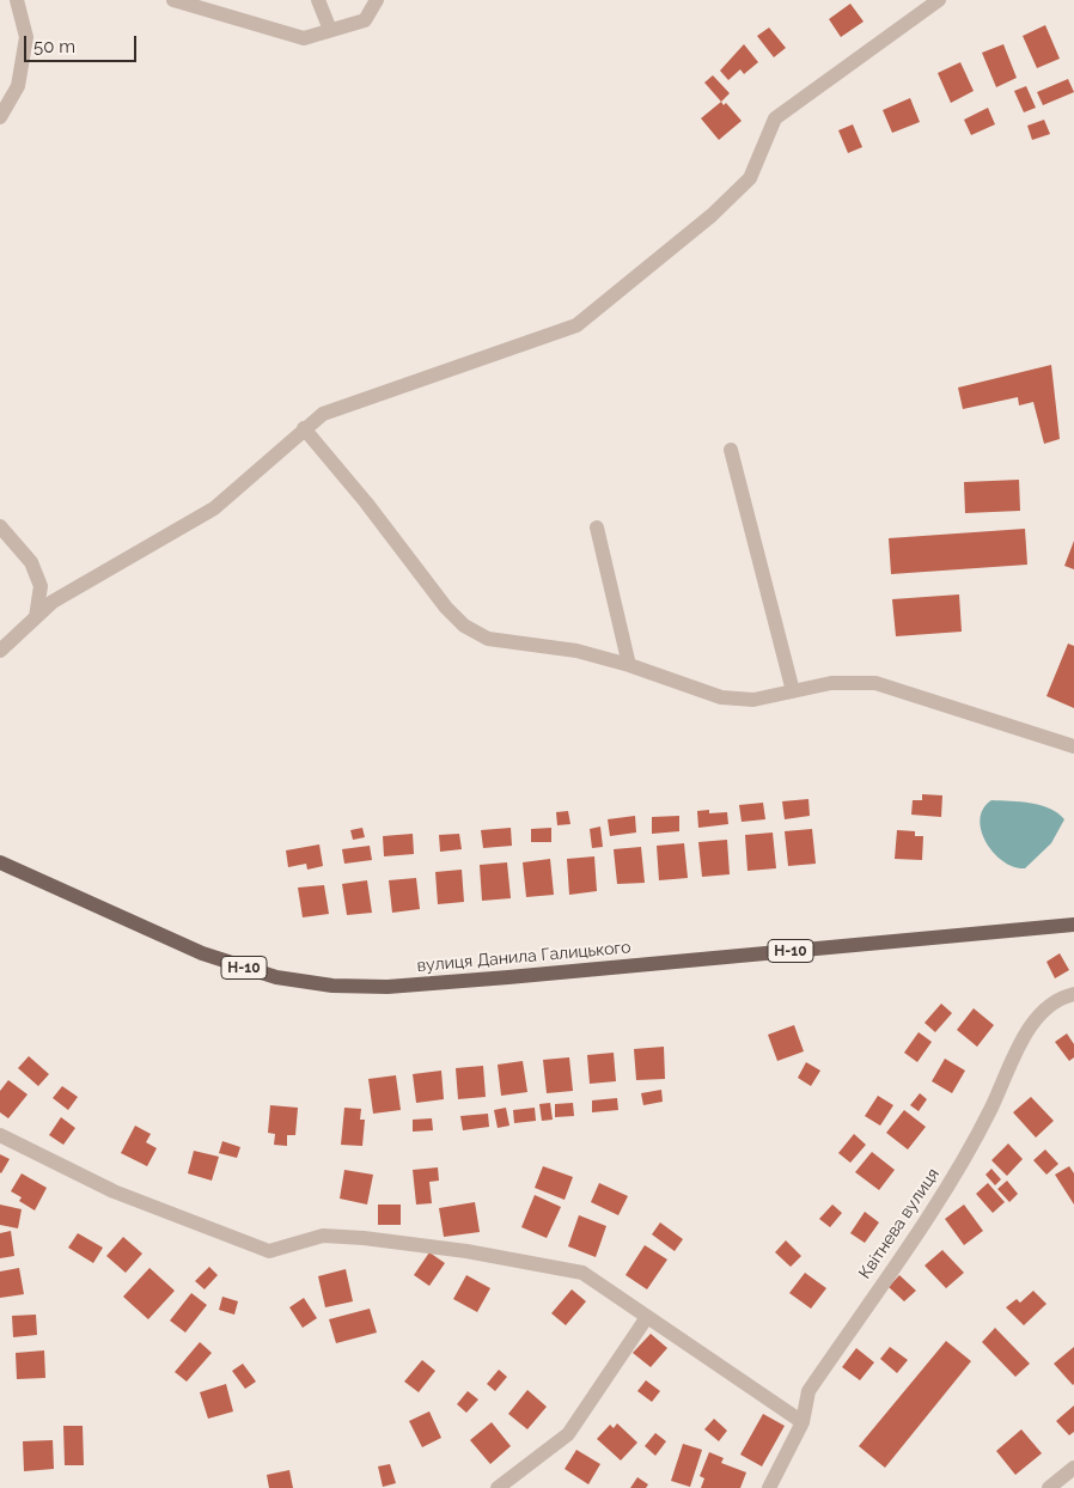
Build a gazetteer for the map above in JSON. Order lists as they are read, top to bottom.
{
  "streets": {
    "main road": ["Н-10", "вулиця Данила Галицького"],
    "street": ["Квітнева вулиця"]
  },
  "scale_bar": "50 m"
}
